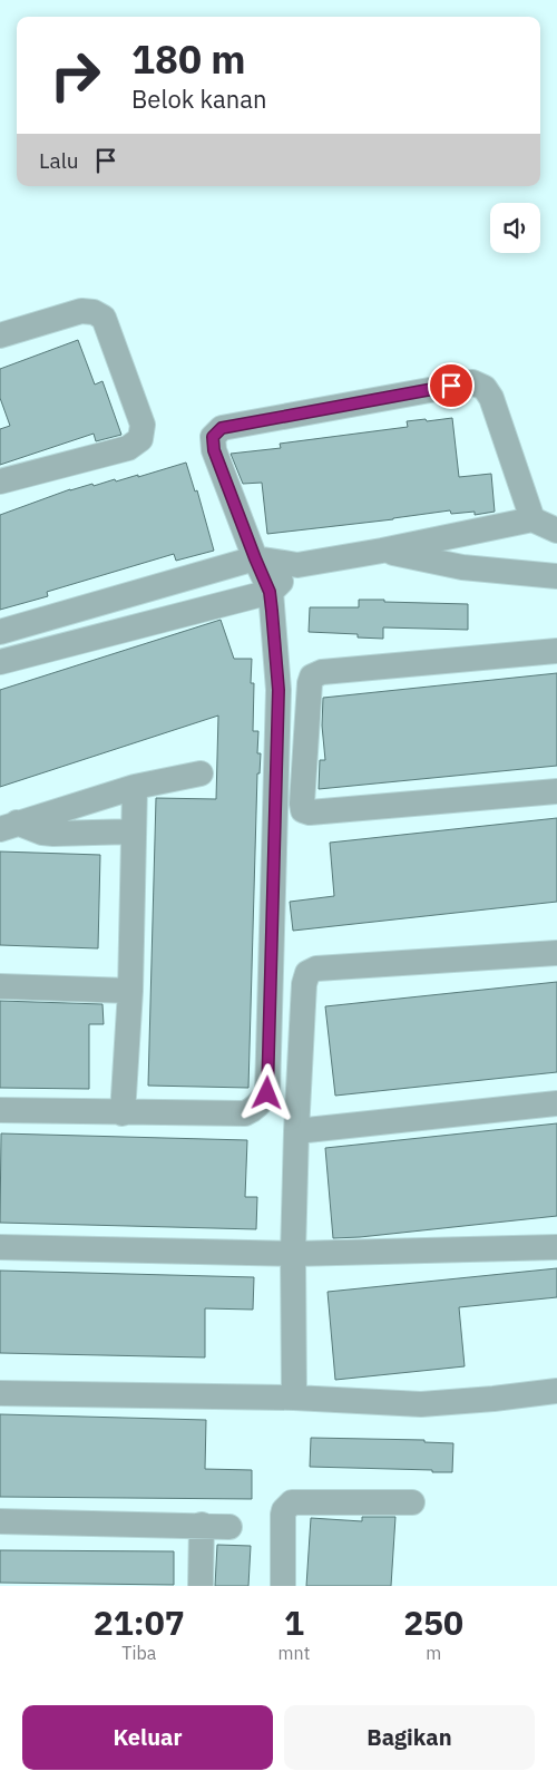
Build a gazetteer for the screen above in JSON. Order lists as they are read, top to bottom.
{
  "page": {
    "turn": ["180 m", "Belok kanan"],
    "then": "Lalu",
    "eta": [
      "21:07",
      "Tiba",
      "1",
      "mnt",
      "250",
      "m"
    ],
    "buttons": ["Keluar", "Bagikan"]
  }
}
